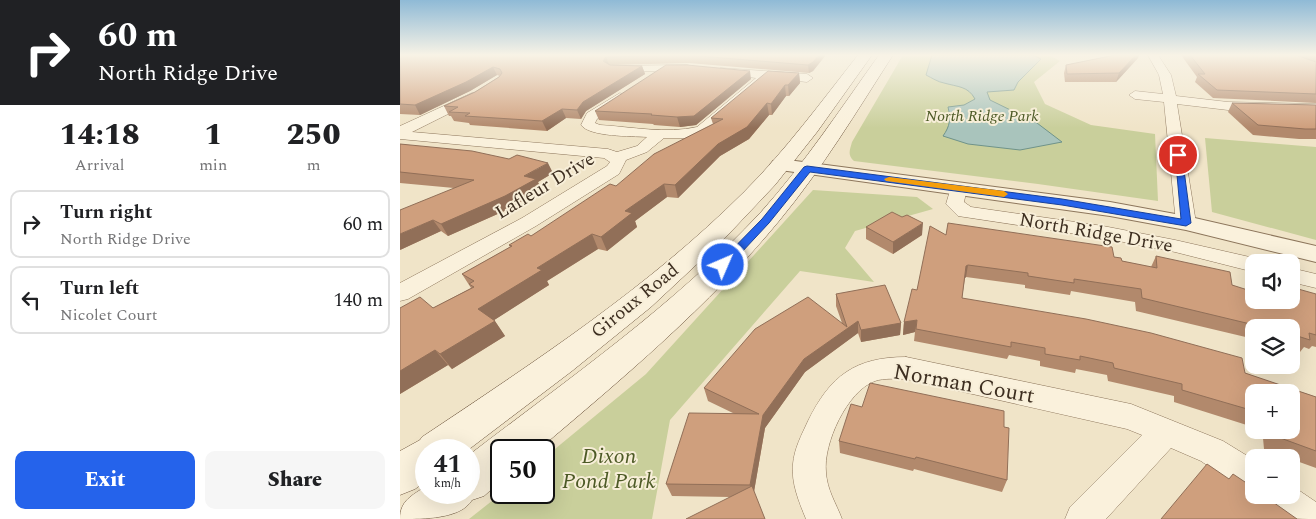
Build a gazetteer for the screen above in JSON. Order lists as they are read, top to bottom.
{
  "streets": {
    "main road": ["Giroux Road"],
    "street": ["Lafleur Drive", "North Ridge Drive", "Norman Court"]
  },
  "crossings": [
    ["North Ridge Drive", "Giroux Road"]
  ],
  "parks": ["North Ridge Park", "Dixon Pond Park"],
  "page": {
    "turn": ["60 m", "North Ridge Drive"],
    "eta": [
      "14:18",
      "Arrival",
      "1",
      "min",
      "250",
      "m"
    ],
    "list": [
      {
        "name": "Turn right",
        "note": "North Ridge Drive",
        "value": "60 m"
      },
      {
        "name": "Turn left",
        "note": "Nicolet Court",
        "value": "140 m"
      }
    ],
    "map_buttons": ["+", "−"],
    "speed": "41 km/h",
    "limit": "50",
    "buttons": ["Exit", "Share"]
  }
}
